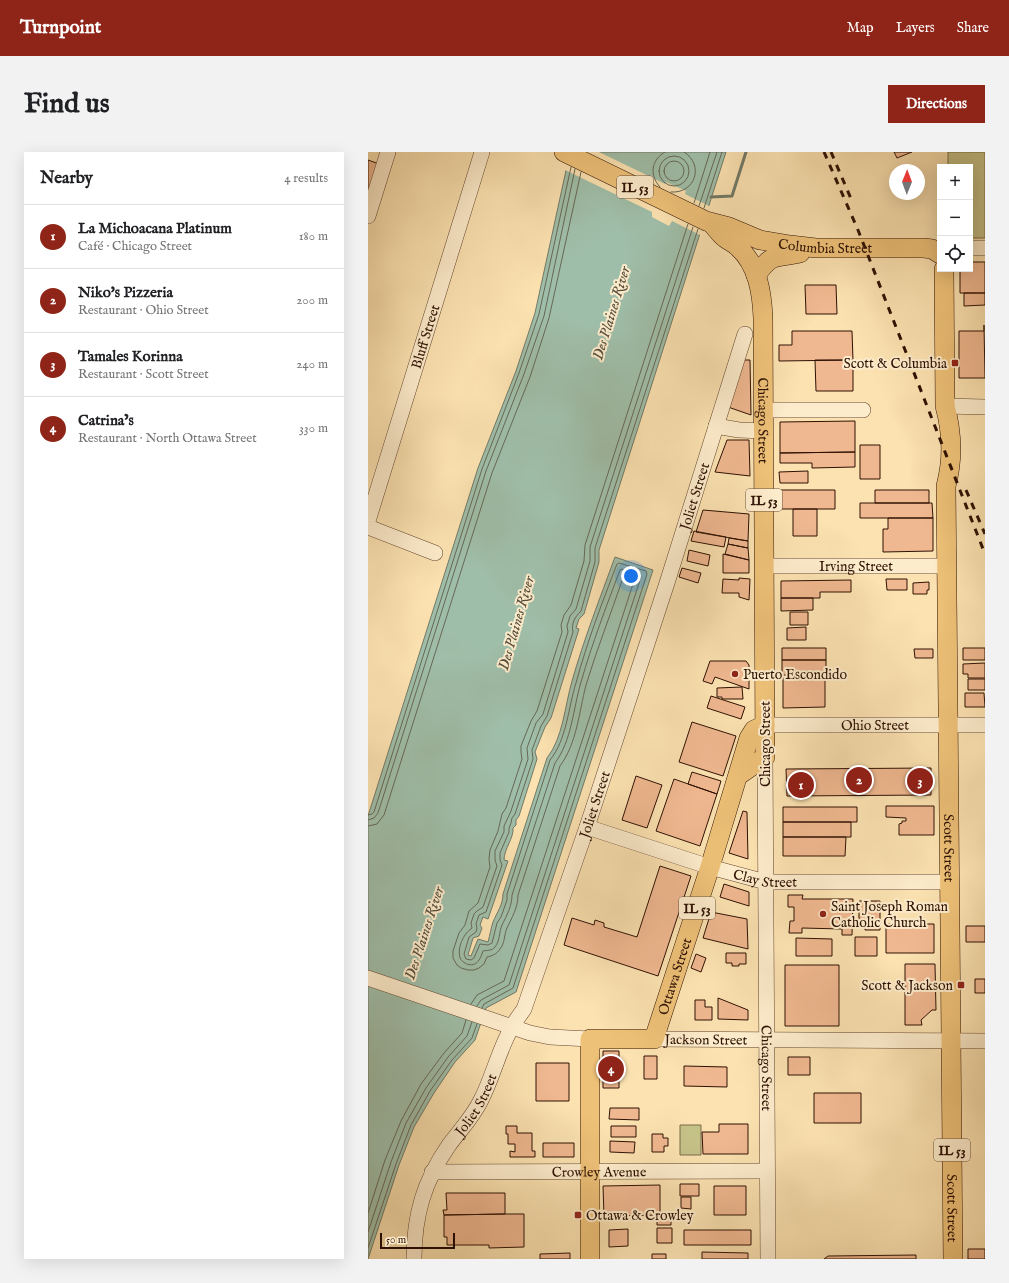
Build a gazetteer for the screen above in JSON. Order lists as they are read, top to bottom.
{
  "streets": {
    "main road": [
      "IL 53",
      "Columbia Street",
      "Chicago Street",
      "Scott Street",
      "Ottawa Street",
      "Jackson Street"
    ],
    "street": [
      "Bluff Street",
      "Joliet Street",
      "Irving Street",
      "Ohio Street",
      "Clay Street",
      "Crowley Avenue"
    ]
  },
  "crossings": [
    ["IL 53", "Columbia Street"],
    ["IL 53", "Chicago Street"],
    ["Columbia Street", "Chicago Street"],
    ["Chicago Street", "Irving Street"],
    ["Chicago Street", "Ohio Street"],
    ["Chicago Street", "Clay Street"],
    ["Chicago Street", "Ottawa Street"],
    ["Chicago Street", "Jackson Street"],
    ["Chicago Street", "Crowley Avenue"],
    ["Joliet Street", "Clay Street"],
    ["Joliet Street", "Jackson Street"],
    ["Joliet Street", "Crowley Avenue"],
    ["Irving Street", "Scott Street"],
    ["Ohio Street", "Scott Street"],
    ["Ohio Street", "Ottawa Street"],
    ["Scott Street", "Clay Street"],
    ["Scott Street", "Jackson Street"],
    ["Clay Street", "Ottawa Street"],
    ["Ottawa Street", "Jackson Street"]
  ],
  "water": ["Des Plaines River"],
  "places": {
    "transit": ["Scott & Columbia", "Scott & Jackson", "Ottawa & Crowley"],
    "other": ["Puerto Escondido", "Saint Joseph Roman Catholic Church"]
  },
  "scale_bar": "50 m",
  "north": "top",
  "page": {
    "header": "Turnpoint",
    "nav": ["Map", "Layers", "Share"],
    "buttons": "Directions",
    "title": "Find us",
    "heading": ["Nearby", "4 results"],
    "map_buttons": ["+", "−"],
    "list": [
      {
        "mark": "1",
        "name": "La Michoacana Platinum",
        "note": "Café · Chicago Street",
        "value": "180 m"
      },
      {
        "mark": "2",
        "name": "Niko's Pizzeria",
        "note": "Restaurant · Ohio Street",
        "value": "200 m"
      },
      {
        "mark": "3",
        "name": "Tamales Korinna",
        "note": "Restaurant · Scott Street",
        "value": "240 m"
      },
      {
        "mark": "4",
        "name": "Catrina’s",
        "note": "Restaurant · North Ottawa Street",
        "value": "330 m"
      }
    ],
    "pins": [
      "2",
      "3",
      "1",
      "4"
    ],
    "scale": "50 m"
  }
}
